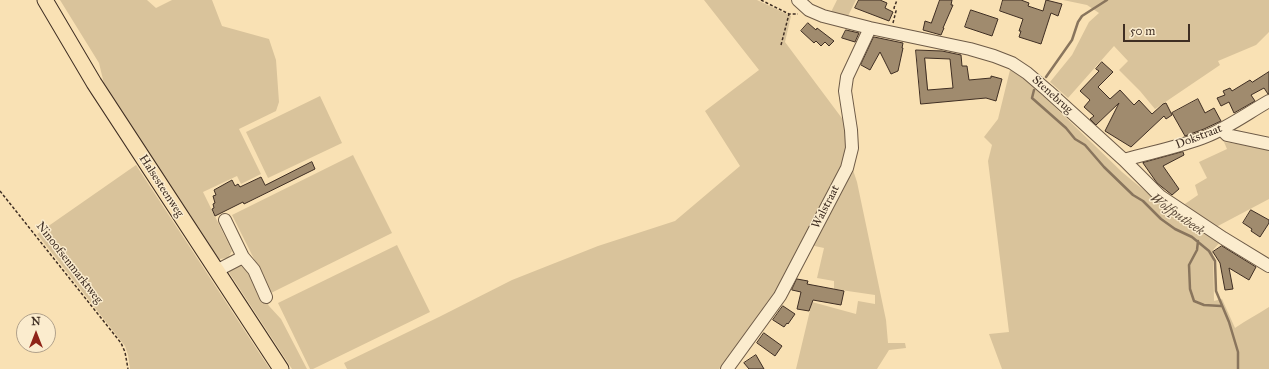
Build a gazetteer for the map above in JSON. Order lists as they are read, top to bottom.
{
  "streets": {
    "main road": ["Halsesteenweg"],
    "street": ["Stenebrug", "Dokstraat", "Walstraat"],
    "path": ["Ninoofsenmarktweg"]
  },
  "crossings": [
    ["Stenebrug", "Dokstraat"],
    ["Stenebrug", "Walstraat"]
  ],
  "water": ["Wolfputbeek"],
  "scale_bar": "50 m",
  "north": "top"
}
